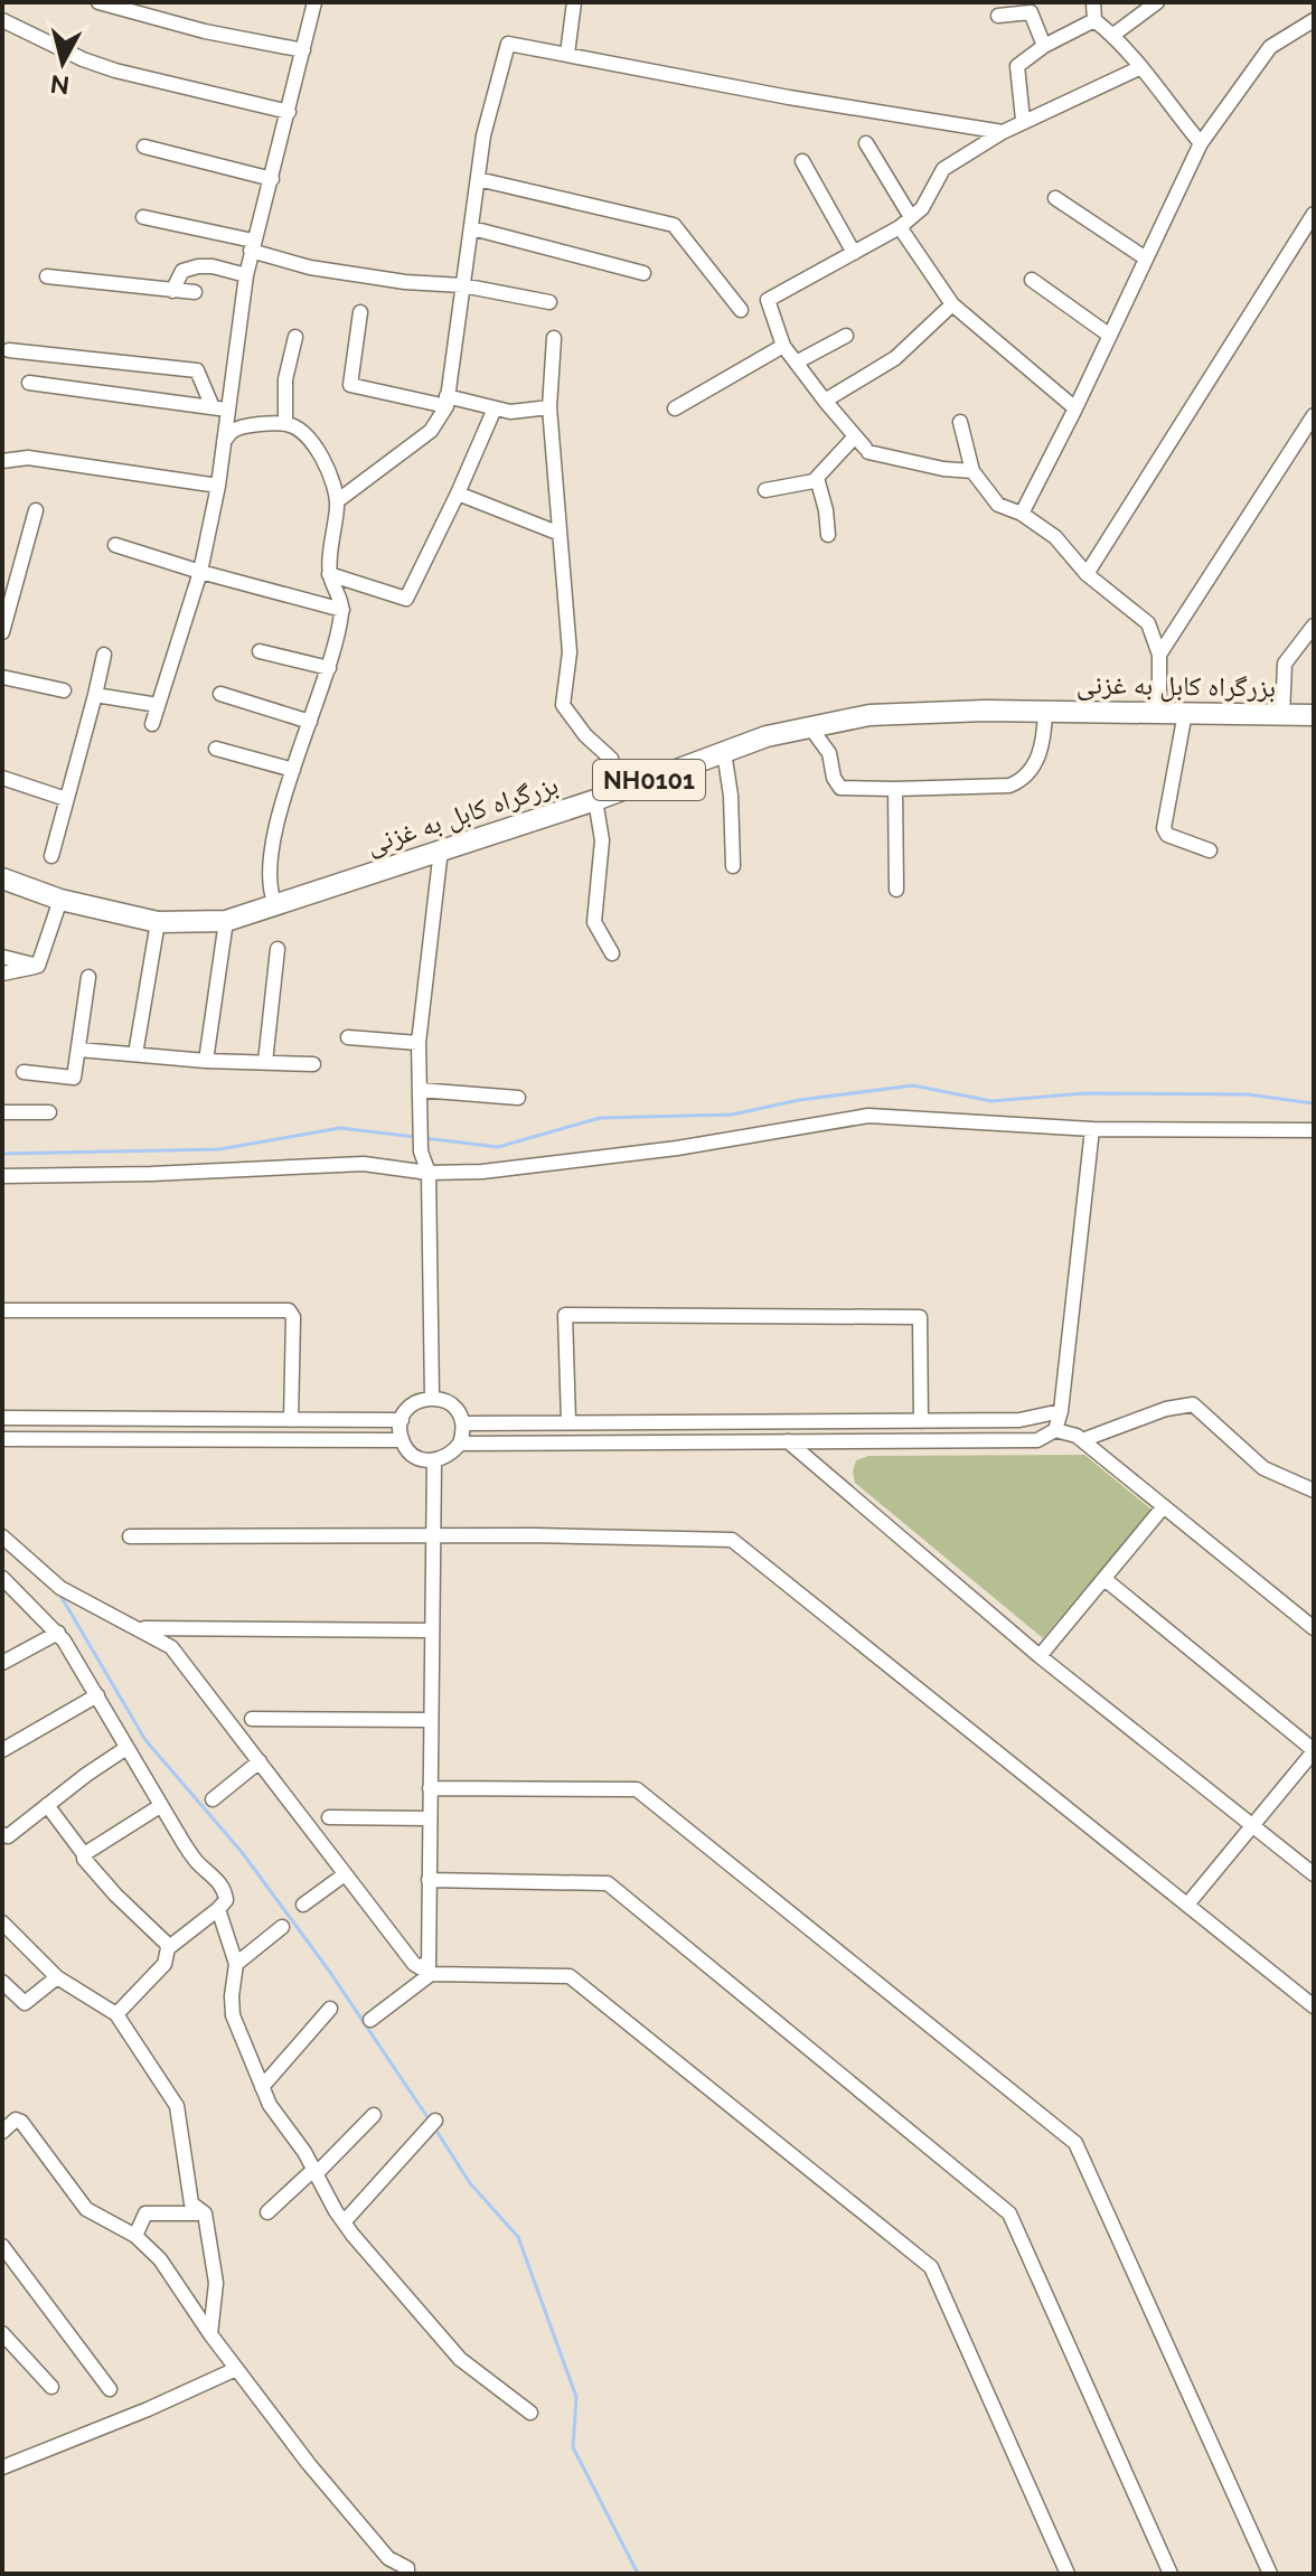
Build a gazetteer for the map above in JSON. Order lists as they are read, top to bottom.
{
  "streets": {
    "highway": ["بزرگراه کابل به غزنی", "NH0101"]
  },
  "north": "bottom"
}
